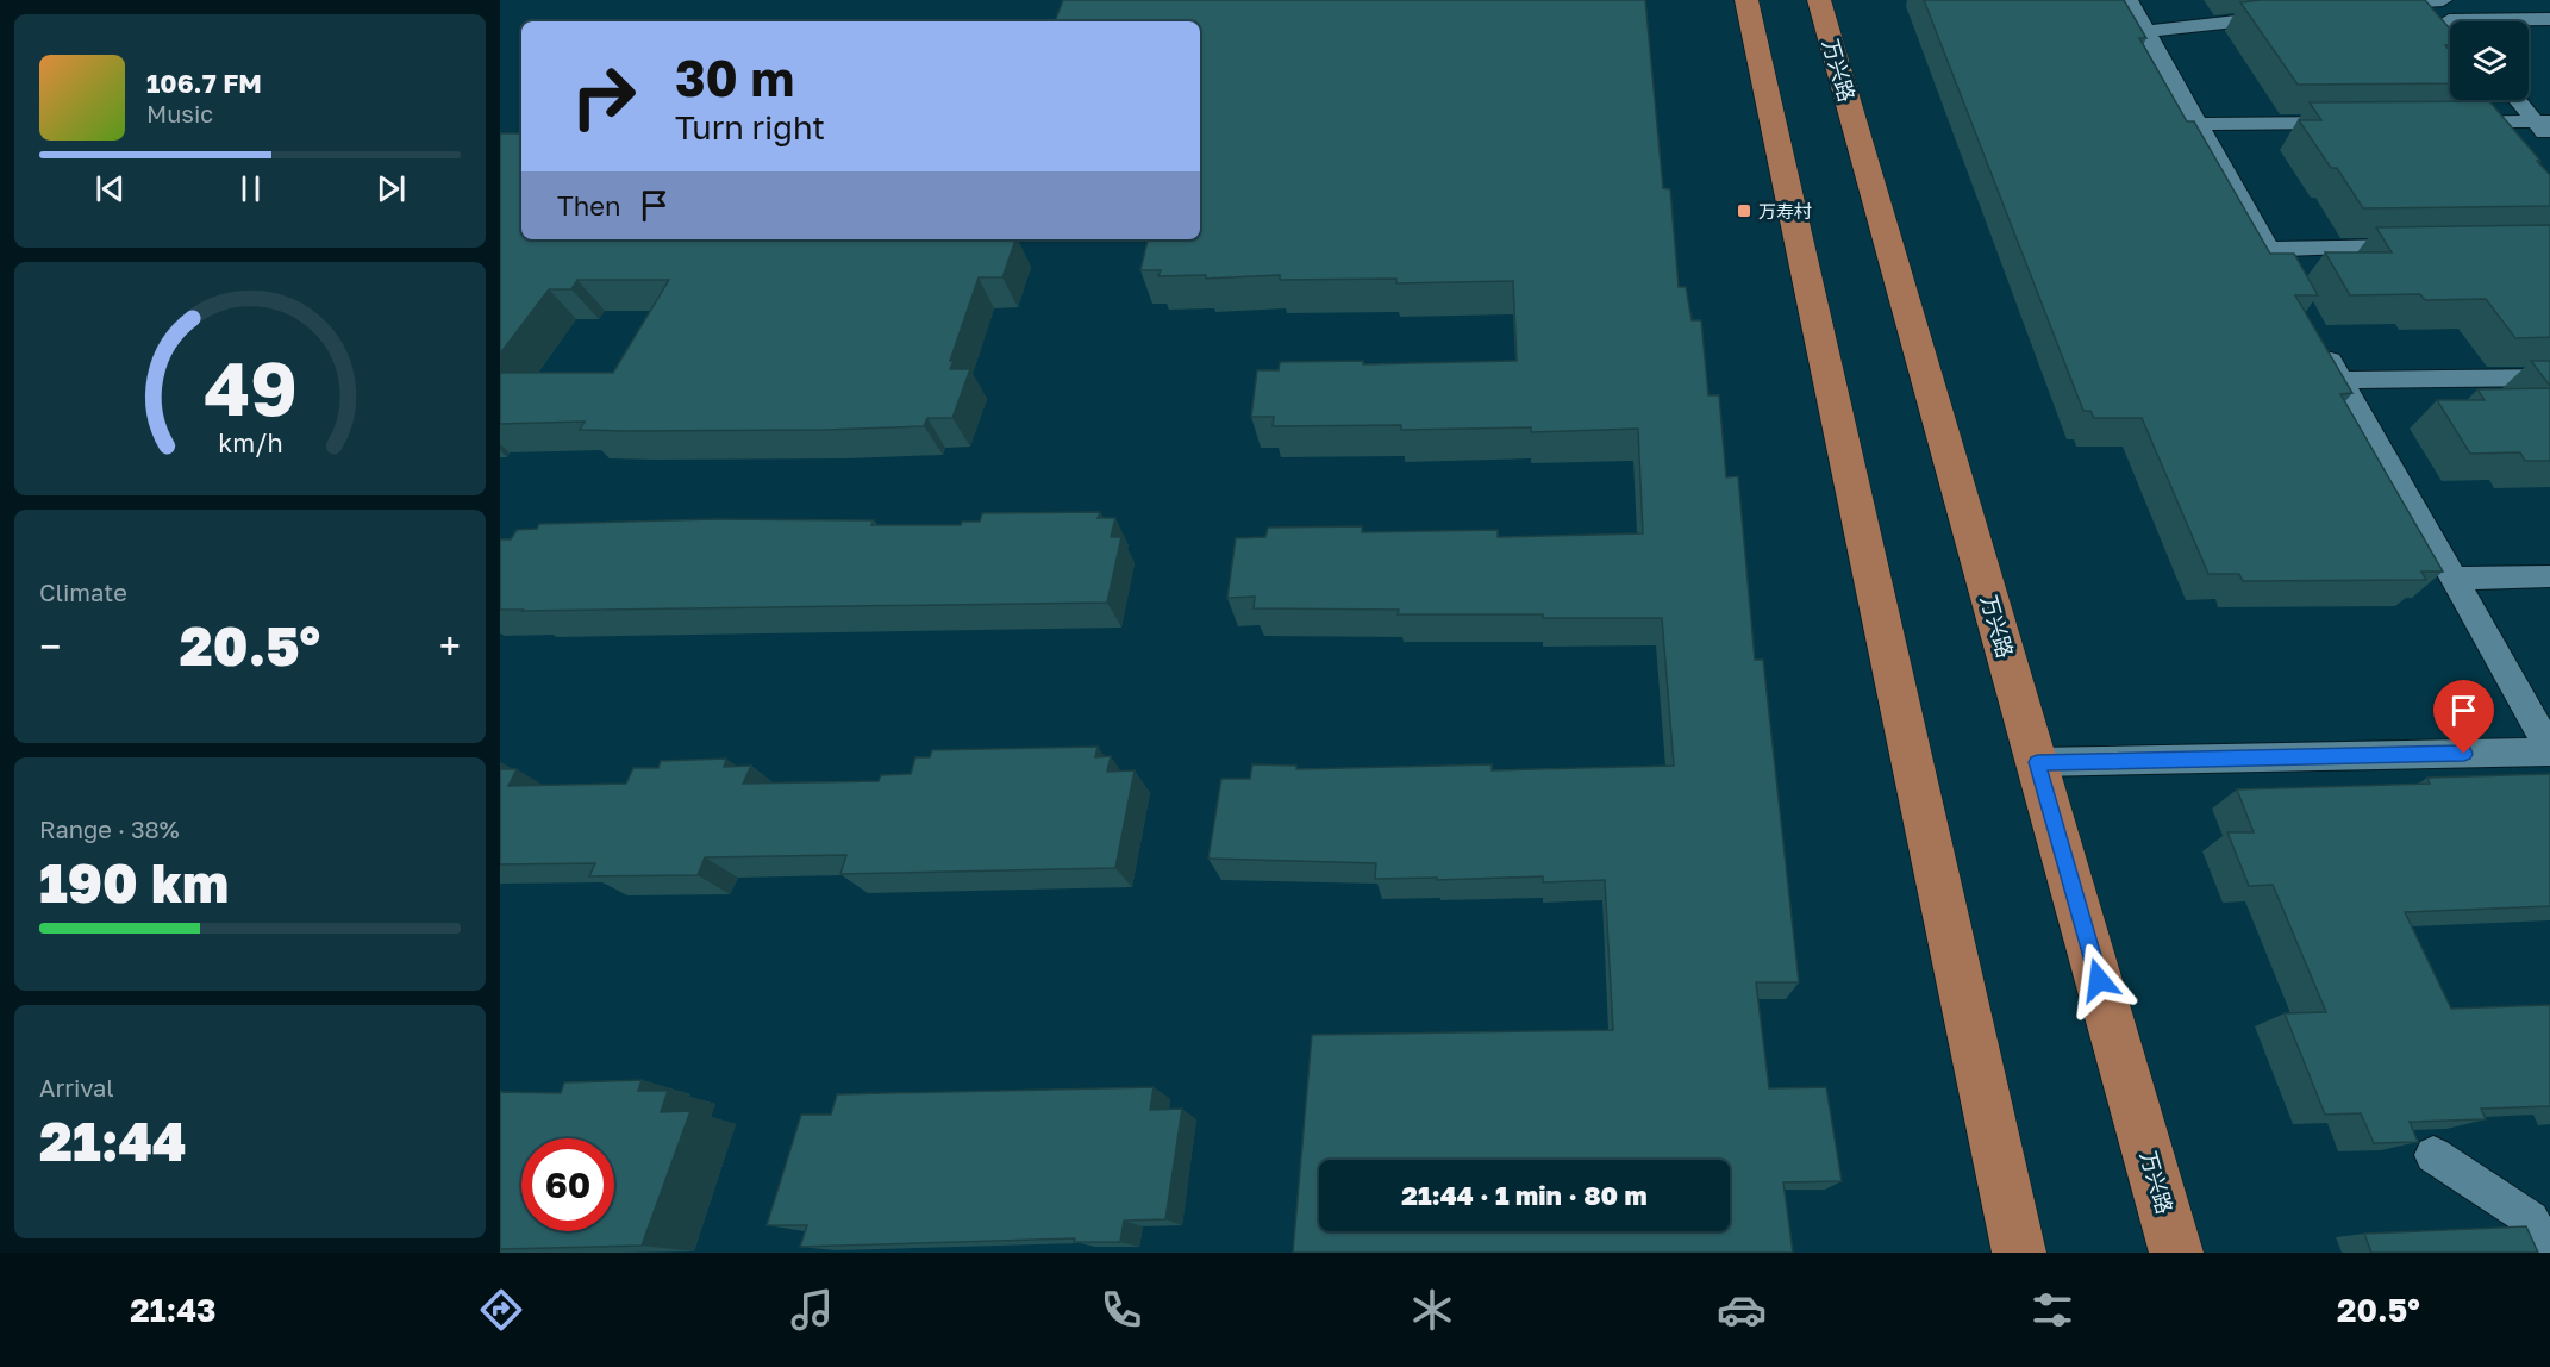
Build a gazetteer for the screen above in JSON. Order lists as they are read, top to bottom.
{
  "streets": {
    "main road": ["万兴路"]
  },
  "places": {
    "transit": ["万寿村"]
  },
  "page": {
    "turn": ["30 m", "Turn right"],
    "song": ["106.7 FM", "Music"],
    "then": "Then",
    "tile": [
      "Climate",
      ["Range · 38%", "190 km"],
      ["Arrival", "21:44"]
    ],
    "heat": ["−", "20.5°", "+"],
    "limit": "60",
    "trip": "21:44 · 1 min · 80 m",
    "tabs": ["21:43", "20.5°"],
    "gauge": ["49", "km/h"]
  }
}
